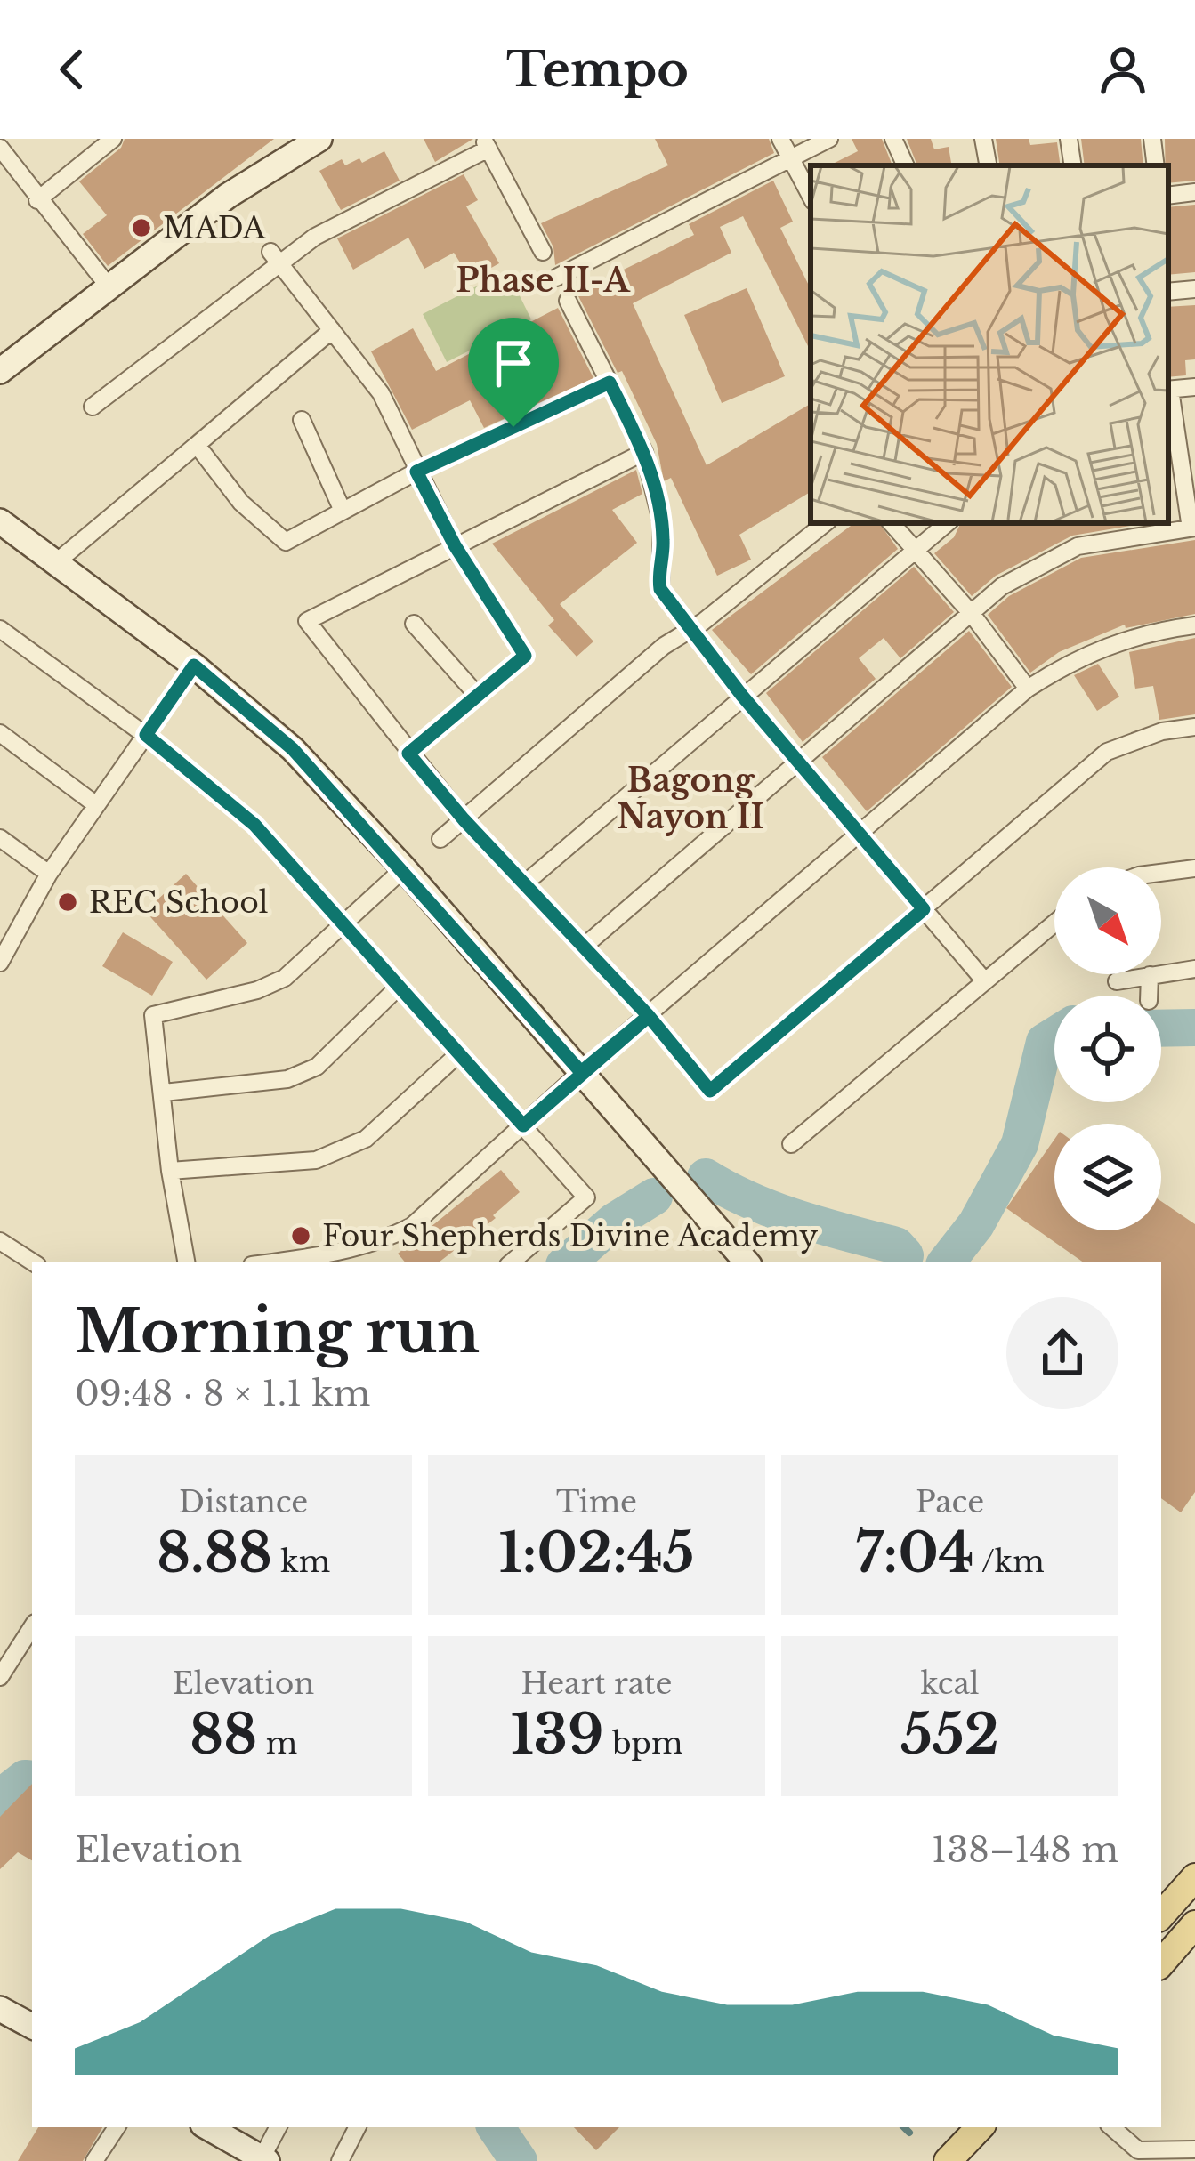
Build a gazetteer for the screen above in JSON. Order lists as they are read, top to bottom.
{
  "districts": ["Phase II-A", "Bagong Nayon II"],
  "places": ["MADA", "REC School", "Four Shepherds Divine Academy"],
  "north": "bottom right",
  "page": {
    "header": "Tempo",
    "heading": ["Morning run", "09:48 · 8 × 1.1 km"],
    "stats": [
      ["Distance", "8.88 km"],
      ["Time", "1:02:45"],
      ["Pace", "7:04 /km"],
      ["Elevation", "88 m"],
      ["Heart rate", "139 bpm"],
      ["kcal", "552"]
    ],
    "chart": ["Elevation", "138–148 m"]
  }
}
